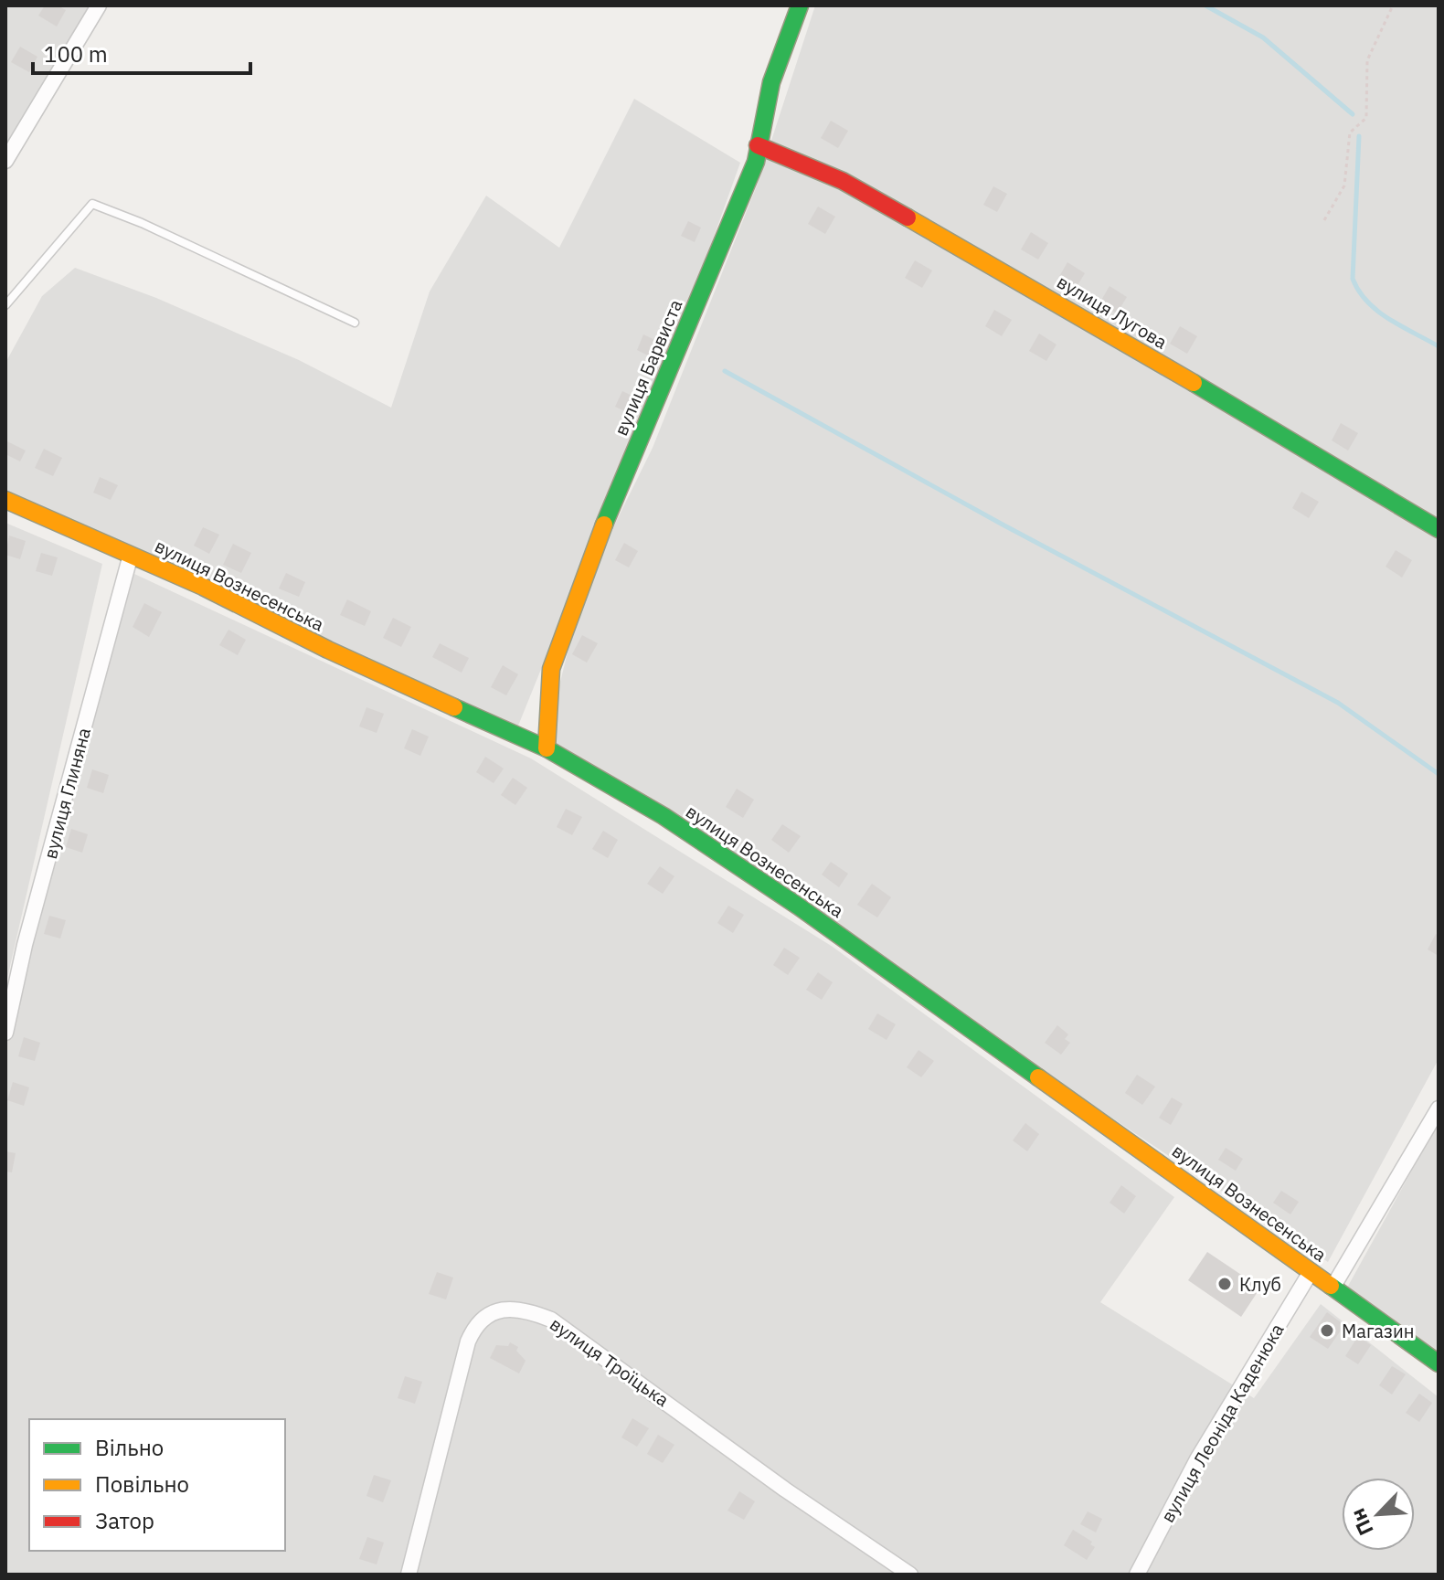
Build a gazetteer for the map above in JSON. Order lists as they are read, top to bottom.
{
  "streets": {
    "street": [
      "вулиця Лугова",
      "вулиця Барвиста",
      "вулиця Вознесенська",
      "вулиця Глиняна",
      "вулиця Троїцька",
      "вулиця Леоніда Каденюка"
    ]
  },
  "crossings": [
    ["вулиця Лугова", "вулиця Барвиста"],
    ["вулиця Барвиста", "вулиця Вознесенська"],
    ["вулиця Вознесенська", "вулиця Глиняна"],
    ["вулиця Вознесенська", "вулиця Леоніда Каденюка"]
  ],
  "places": ["Клуб", "Магазин"],
  "legend": ["Вільно", "Повільно", "Затор"],
  "scale_bar": "100 m",
  "north": "bottom left"
}
